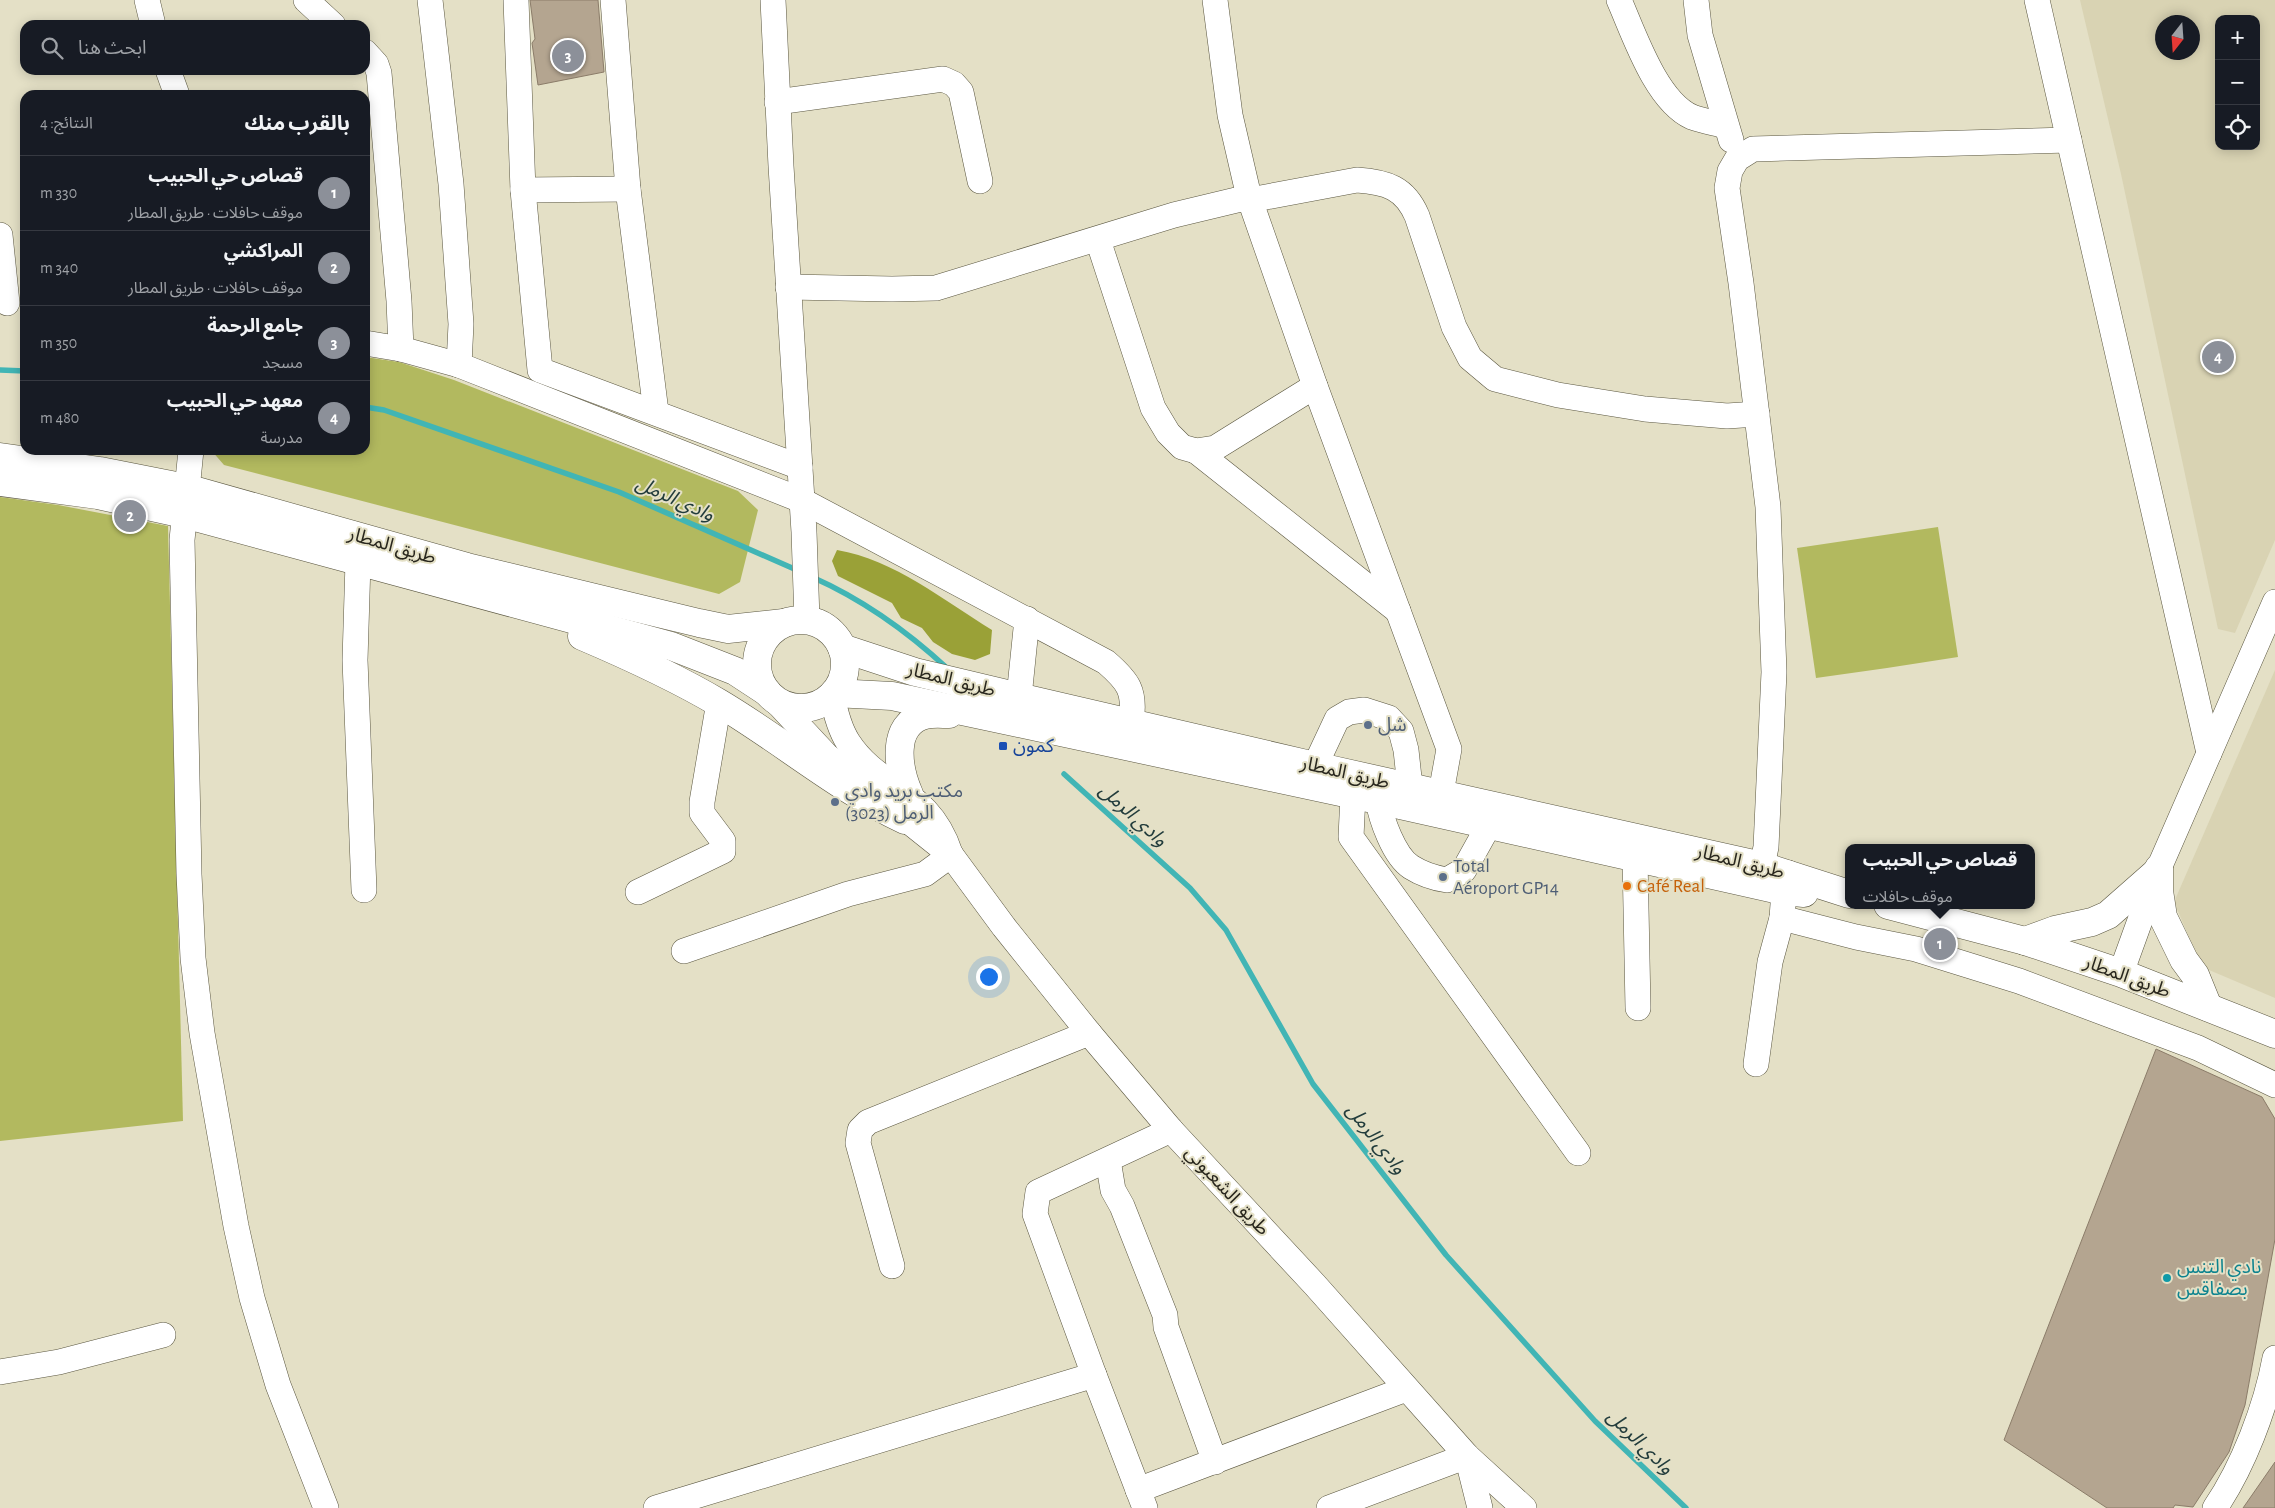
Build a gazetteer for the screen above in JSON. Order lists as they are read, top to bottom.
{
  "streets": {
    "main road": ["طريق المطار"],
    "street": ["طريق الشعبوني"]
  },
  "crossings": [
    ["طريق المطار", "طريق الشعبوني"]
  ],
  "water": ["وادي الرمل"],
  "places": {
    "other": [
      "شل",
      "مكتب بريد وادي الرمل (3023)",
      "Total Aéroport GP14",
      "Café Real",
      "نادي التنس بصفاقس"
    ],
    "transit": ["كمون"]
  },
  "north": "bottom",
  "page": {
    "map_buttons": ["+", "−"],
    "search": "ابحث هنا",
    "pins": [
      "3",
      "4",
      "2",
      "1"
    ],
    "heading": ["بالقرب منك", "النتائج: 4"],
    "list": [
      {
        "mark": "1",
        "name": "قصاص حي الحبيب",
        "note": "موقف حافلات · طريق المطار",
        "value": "330 m"
      },
      {
        "mark": "2",
        "name": "المراكشي",
        "note": "موقف حافلات · طريق المطار",
        "value": "340 m"
      },
      {
        "mark": "3",
        "name": "جامع الرحمة",
        "note": "مسجد",
        "value": "350 m"
      },
      {
        "mark": "4",
        "name": "معهد حي الحبيب",
        "note": "مدرسة",
        "value": "480 m"
      }
    ],
    "popup": ["قصاص حي الحبيب", "موقف حافلات"]
  }
}
